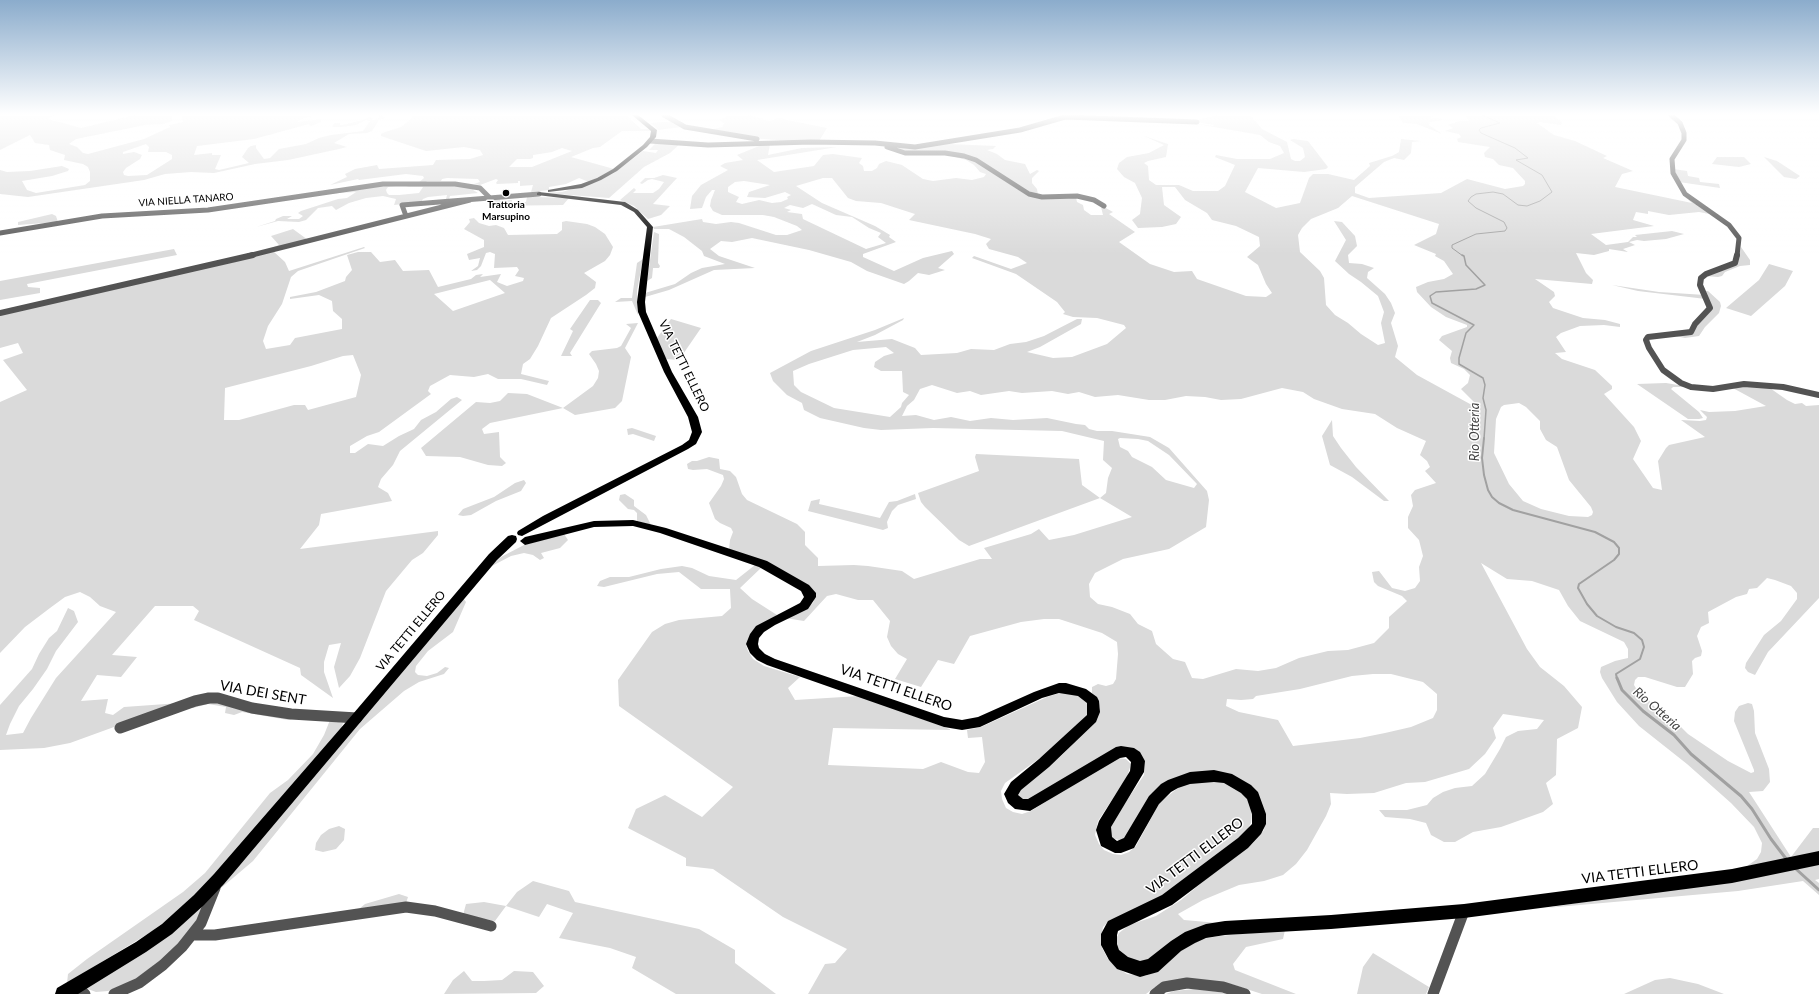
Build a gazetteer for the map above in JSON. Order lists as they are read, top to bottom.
{
  "streets": {
    "main road": ["VIA TETTI ELLERO"],
    "street": ["VIA NIELLA TANARO", "VIA DEI SENT"]
  },
  "crossings": [
    ["VIA TETTI ELLERO", "VIA DEI SENT"]
  ],
  "water": ["Rio Otteria"],
  "places": ["Trattoria Marsupino"]
}
